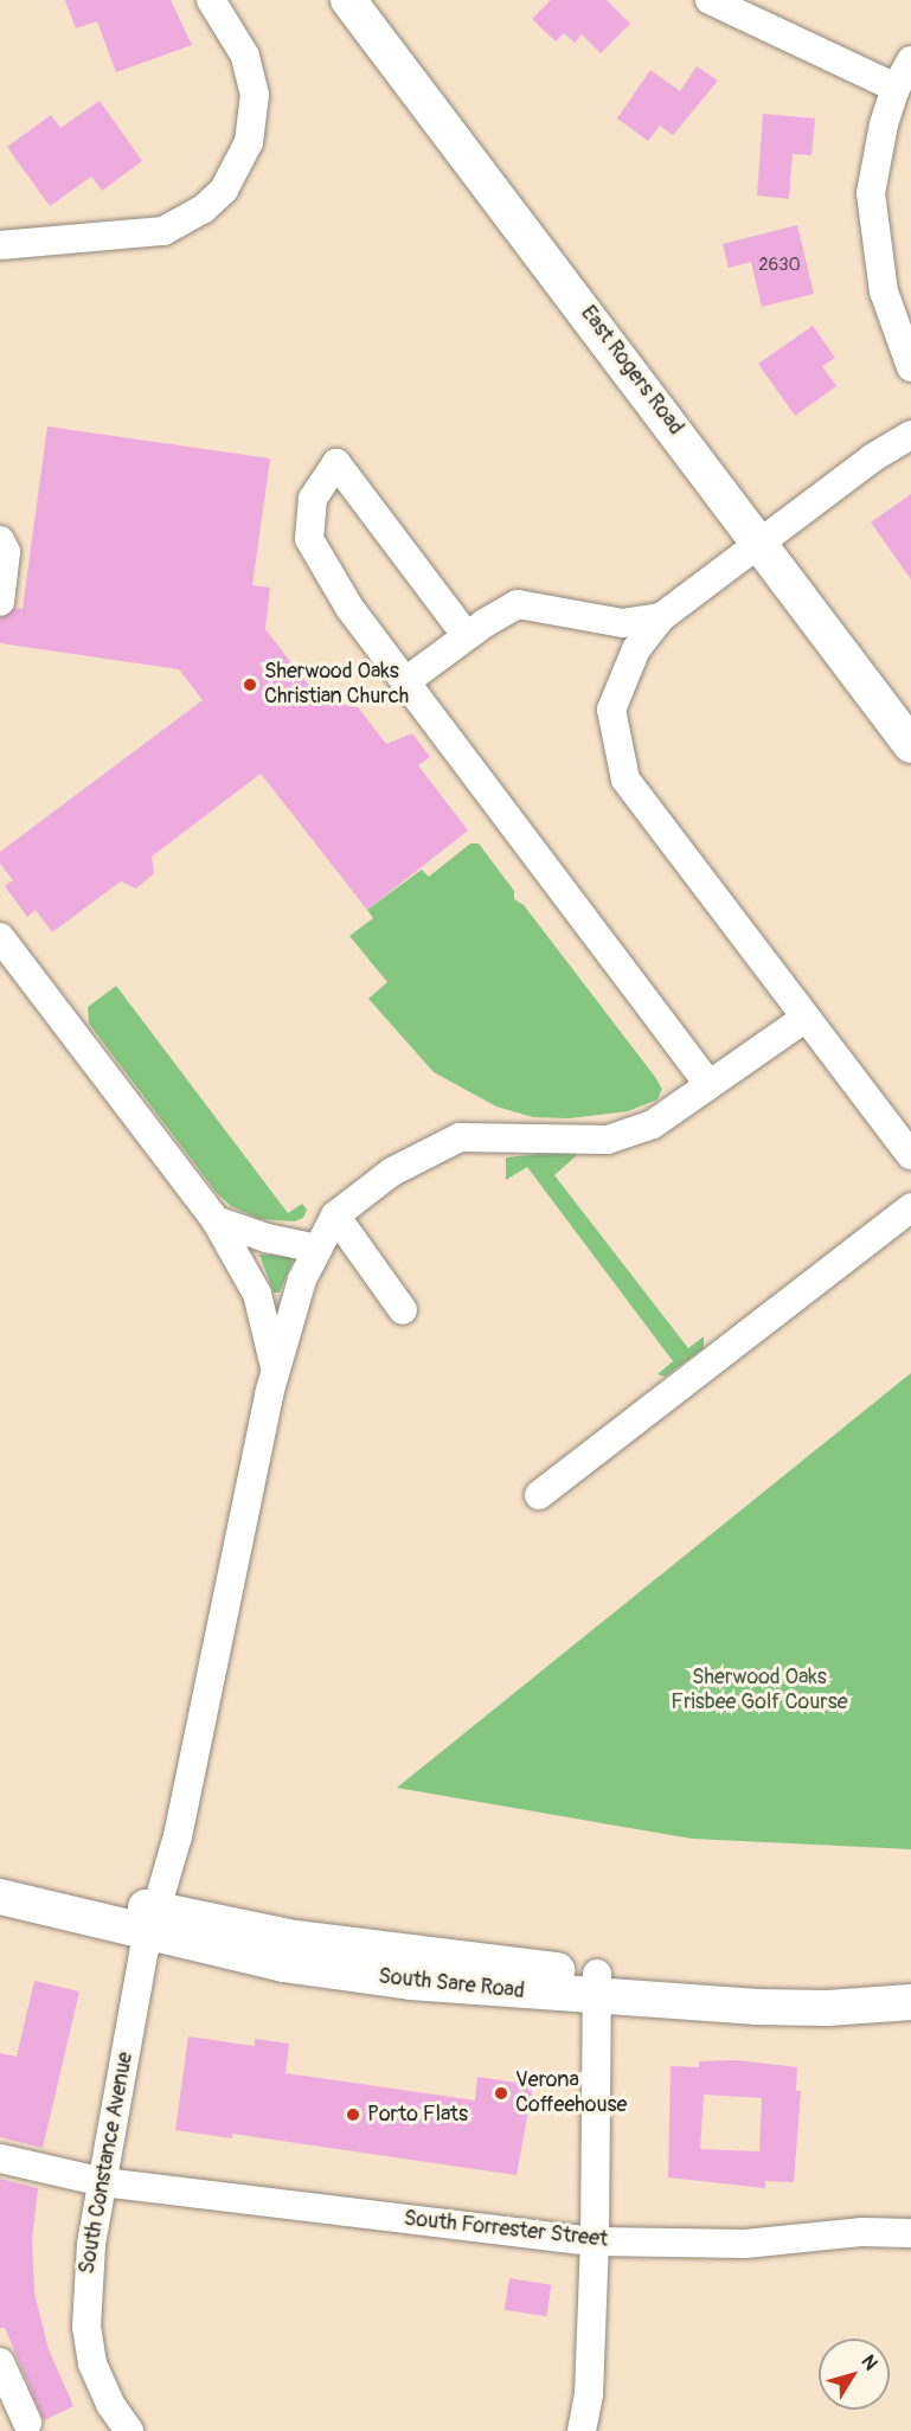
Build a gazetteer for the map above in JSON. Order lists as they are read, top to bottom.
{
  "streets": {
    "main road": ["East Rogers Road", "South Sare Road"],
    "street": ["South Constance Avenue", "South Forrester Street"]
  },
  "crossings": [
    ["South Sare Road", "South Constance Avenue"],
    ["South Constance Avenue", "South Forrester Street"]
  ],
  "parks": ["Sherwood Oaks Frisbee Golf Course"],
  "places": ["Sherwood Oaks Christian Church", "Verona Coffeehouse", "Porto Flats"],
  "house_numbers": ["2630"],
  "north": "top right"
}
